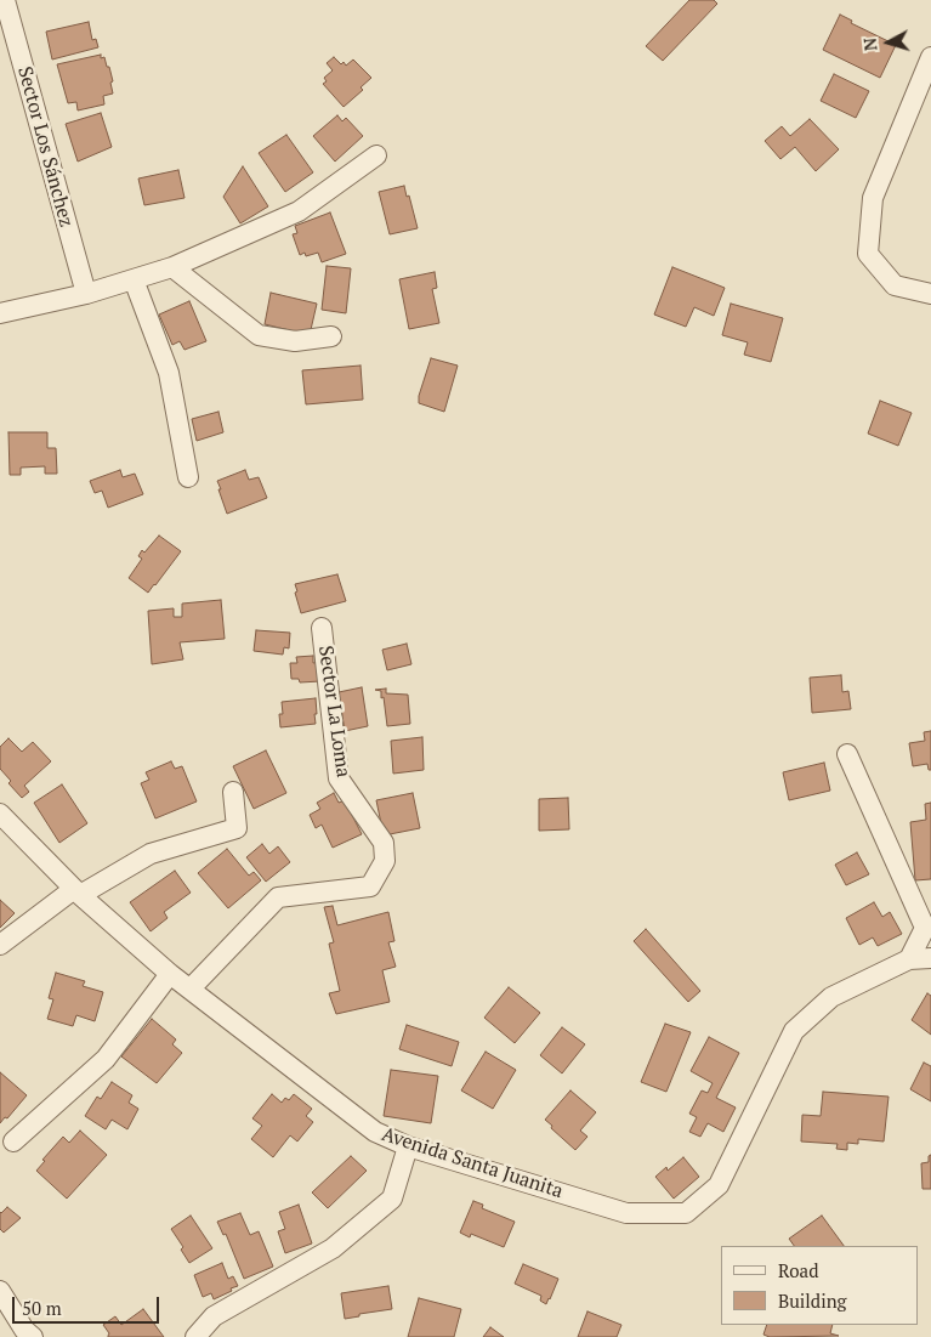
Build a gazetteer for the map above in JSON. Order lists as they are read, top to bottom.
{
  "streets": {
    "street": ["Sector Los Sánchez", "Sector La Loma", "Avenida Santa Juanita"]
  },
  "crossings": [
    ["Sector La Loma", "Avenida Santa Juanita"]
  ],
  "legend": ["Road", "Building"],
  "scale_bar": "50 m",
  "north": "left"
}
